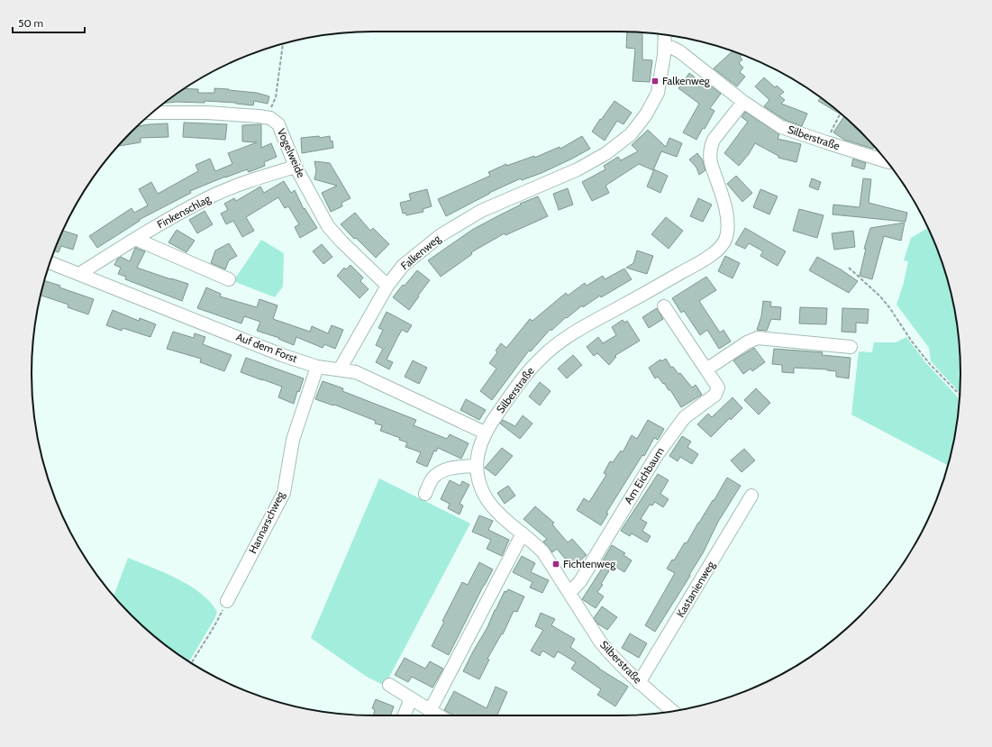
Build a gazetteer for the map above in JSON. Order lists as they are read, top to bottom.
{
  "streets": {
    "street": [
      "Silberstraße",
      "Vogelweide",
      "Finkenschlag",
      "Falkenweg",
      "Auf dem Forst",
      "Am Eichbaum",
      "Hannarschweg",
      "Kastanienweg"
    ]
  },
  "crossings": [
    ["Silberstraße", "Falkenweg"],
    ["Silberstraße", "Auf dem Forst"],
    ["Silberstraße", "Am Eichbaum"],
    ["Silberstraße", "Kastanienweg"],
    ["Vogelweide", "Finkenschlag"],
    ["Vogelweide", "Falkenweg"],
    ["Finkenschlag", "Auf dem Forst"],
    ["Falkenweg", "Auf dem Forst"],
    ["Auf dem Forst", "Hannarschweg"]
  ],
  "places": {
    "transit": ["Falkenweg", "Fichtenweg"]
  },
  "scale_bar": "50 m"
}
